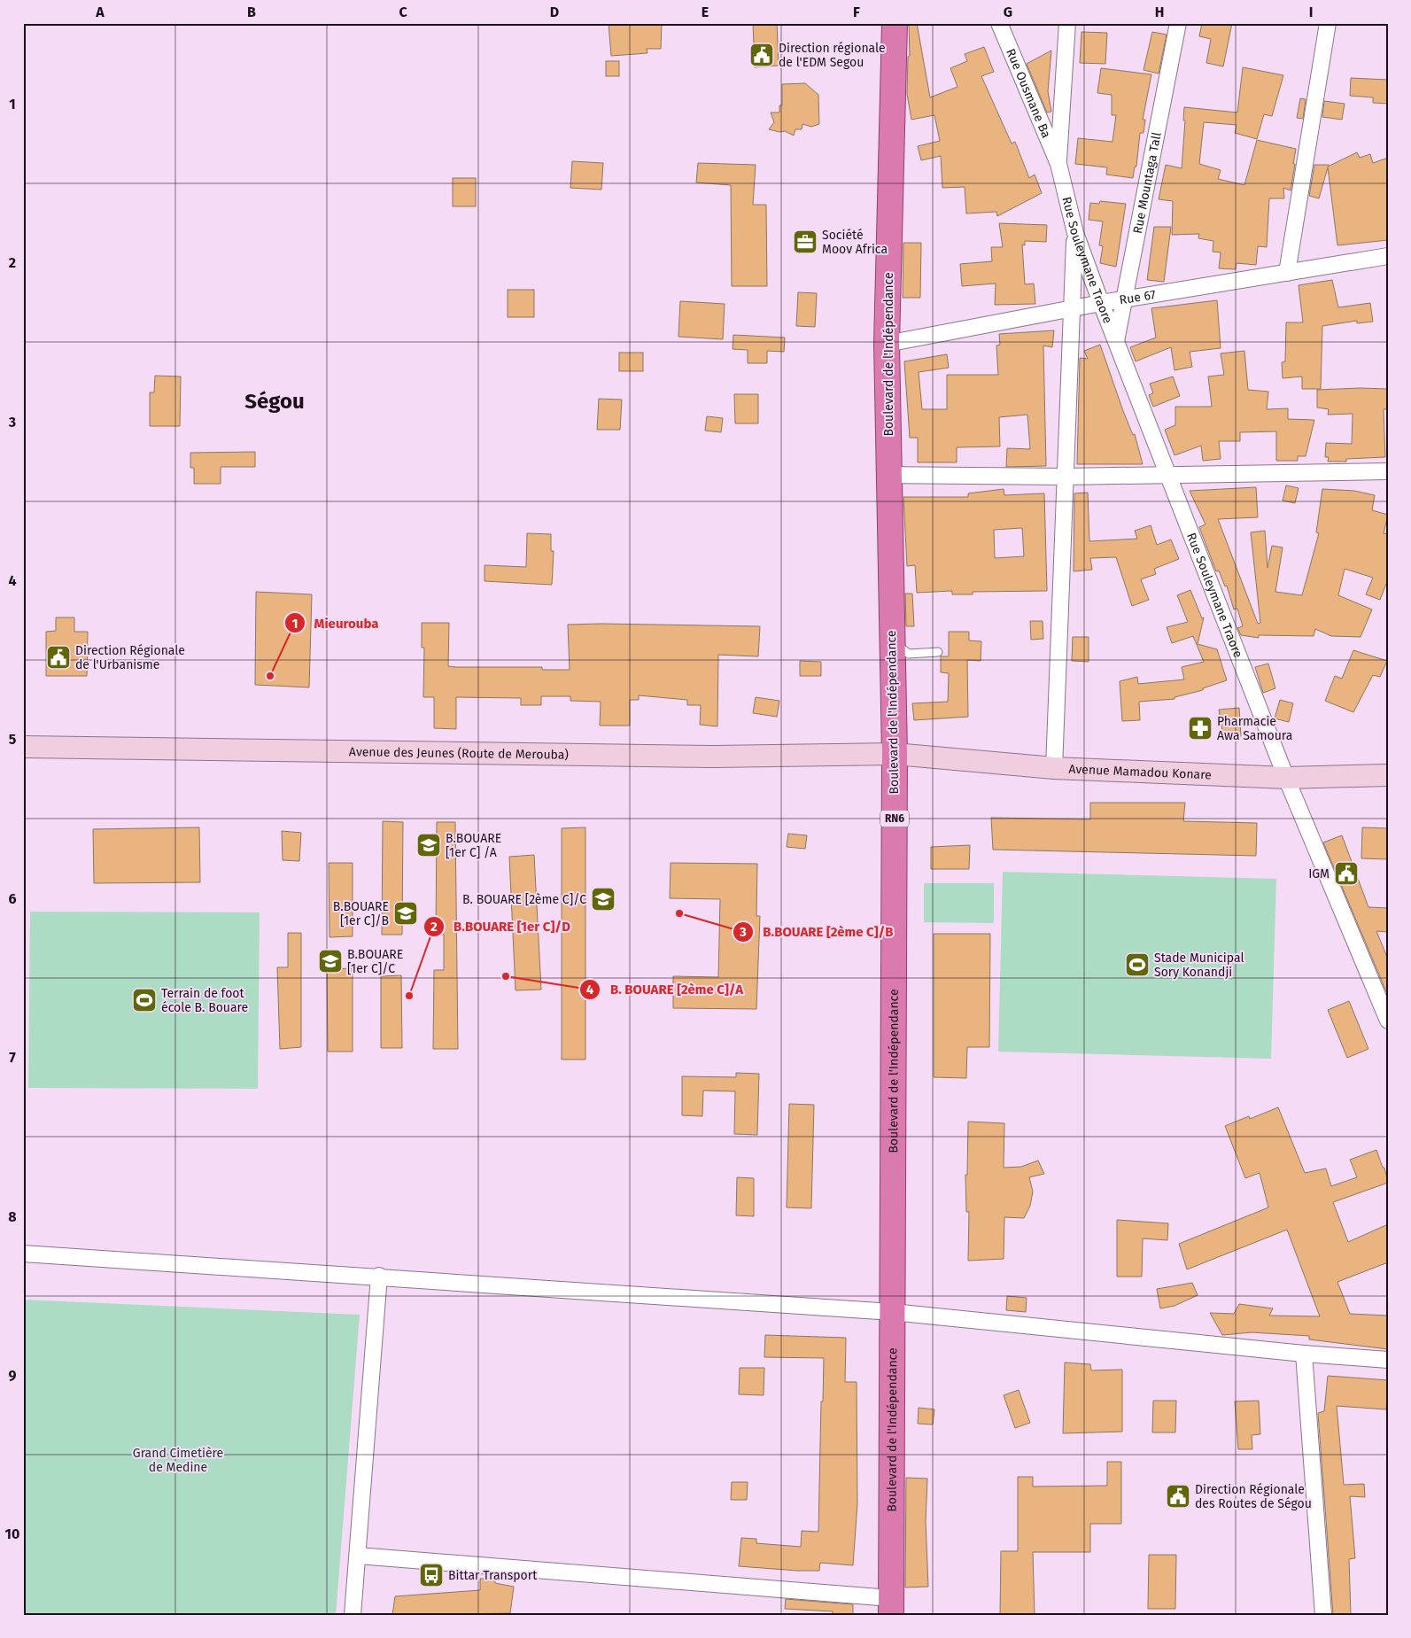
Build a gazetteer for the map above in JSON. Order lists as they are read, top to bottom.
{
  "streets": {
    "highway": ["Boulevard de l'Indépendance", "RN6"],
    "main road": ["Avenue des Jeunes (Route de Merouba)", "Avenue Mamadou Konare"],
    "street": [
      "Rue Ousmane Ba",
      "Rue Mountaga Tall",
      "Rue Souleymane Traore",
      "Rue 67"
    ]
  },
  "crossings": [
    ["Rue Ousmane Ba", "Rue Souleymane Traore"],
    ["Rue Mountaga Tall", "Rue Souleymane Traore"],
    ["Rue Mountaga Tall", "Rue 67"],
    ["Rue Souleymane Traore", "Rue 67"],
    ["Rue Souleymane Traore", "Avenue Mamadou Konare"],
    ["Rue 67", "Boulevard de l'Indépendance"],
    ["Boulevard de l'Indépendance", "Avenue des Jeunes (Route de Merouba)"],
    ["Boulevard de l'Indépendance", "Avenue Mamadou Konare"],
    ["Avenue des Jeunes (Route de Merouba)", "Avenue Mamadou Konare"]
  ],
  "districts": ["Ségou"],
  "parks": ["Grand Cimetière de Medine"],
  "places": {
    "public building": [
      "Direction régionale de l'EDM Segou",
      "Direction Régionale de l'Urbanisme",
      "IGM",
      "Direction Régionale des Routes de Ségou"
    ],
    "office": ["Société Moov Africa"],
    "other": [
      "Mieurouba",
      "B.BOUARE [2ème C]/B",
      "B. BOUARE [2ème C]/A",
      "B.BOUARE [1er C]/D"
    ],
    "pharmacy": ["Pharmacie Awa Samoura"],
    "school or university": [
      "B.BOUARE [1er C] /A",
      "B. BOUARE [2ème C]/C",
      "B.BOUARE [1er C]/B",
      "B.BOUARE [1er C]/C"
    ],
    "sports": ["Stade Municipal Sory Konandji", "Terrain de foot école B. Bouare"],
    "bus stop": ["Bittar Transport"]
  },
  "grid": {
    "columns": [
      "A",
      "B",
      "C",
      "D",
      "E",
      "F",
      "G",
      "H",
      "I"
    ],
    "rows": [
      "1",
      "2",
      "3",
      "4",
      "5",
      "6",
      "7",
      "8",
      "9",
      "10"
    ]
  }
}
